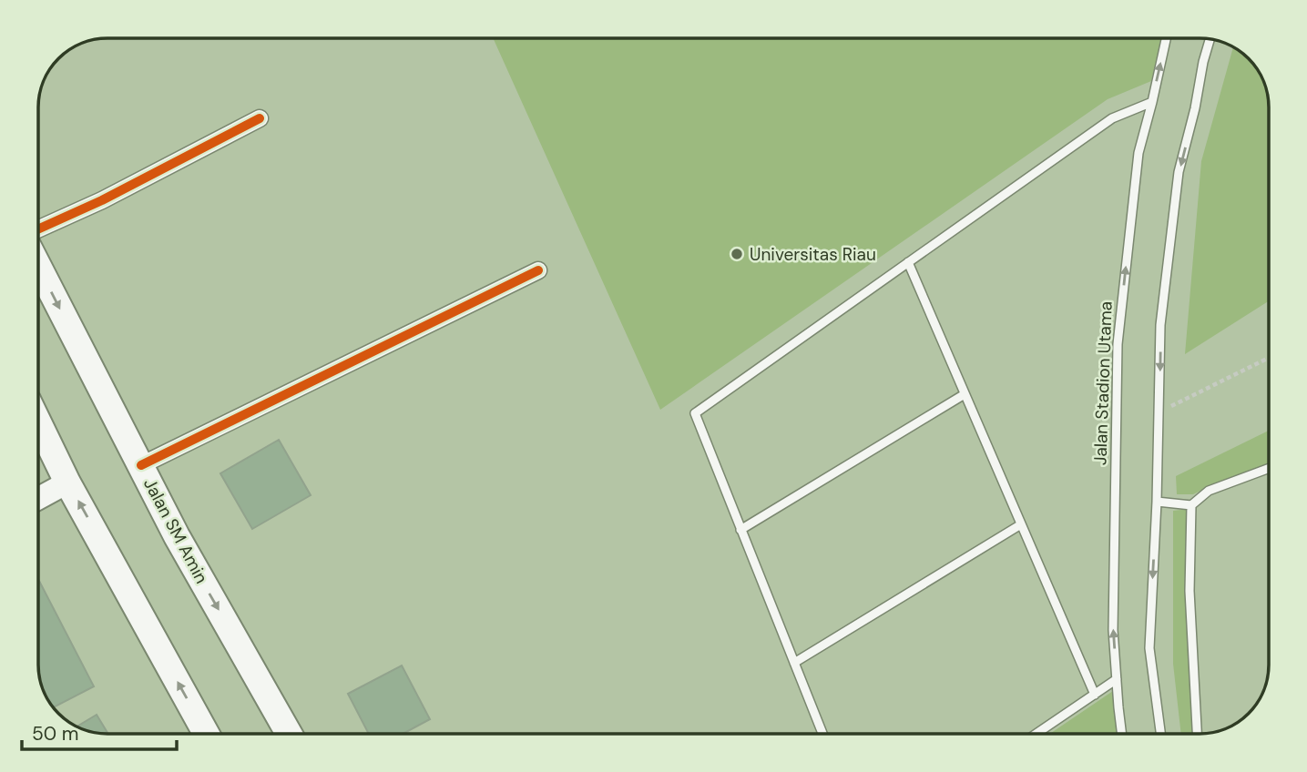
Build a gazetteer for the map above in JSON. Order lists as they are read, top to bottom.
{
  "streets": {
    "main road": ["Jalan SM Amin"],
    "lane": ["Jalan Stadion Utama"]
  },
  "places": ["Universitas Riau"],
  "scale_bar": "50 m"
}
